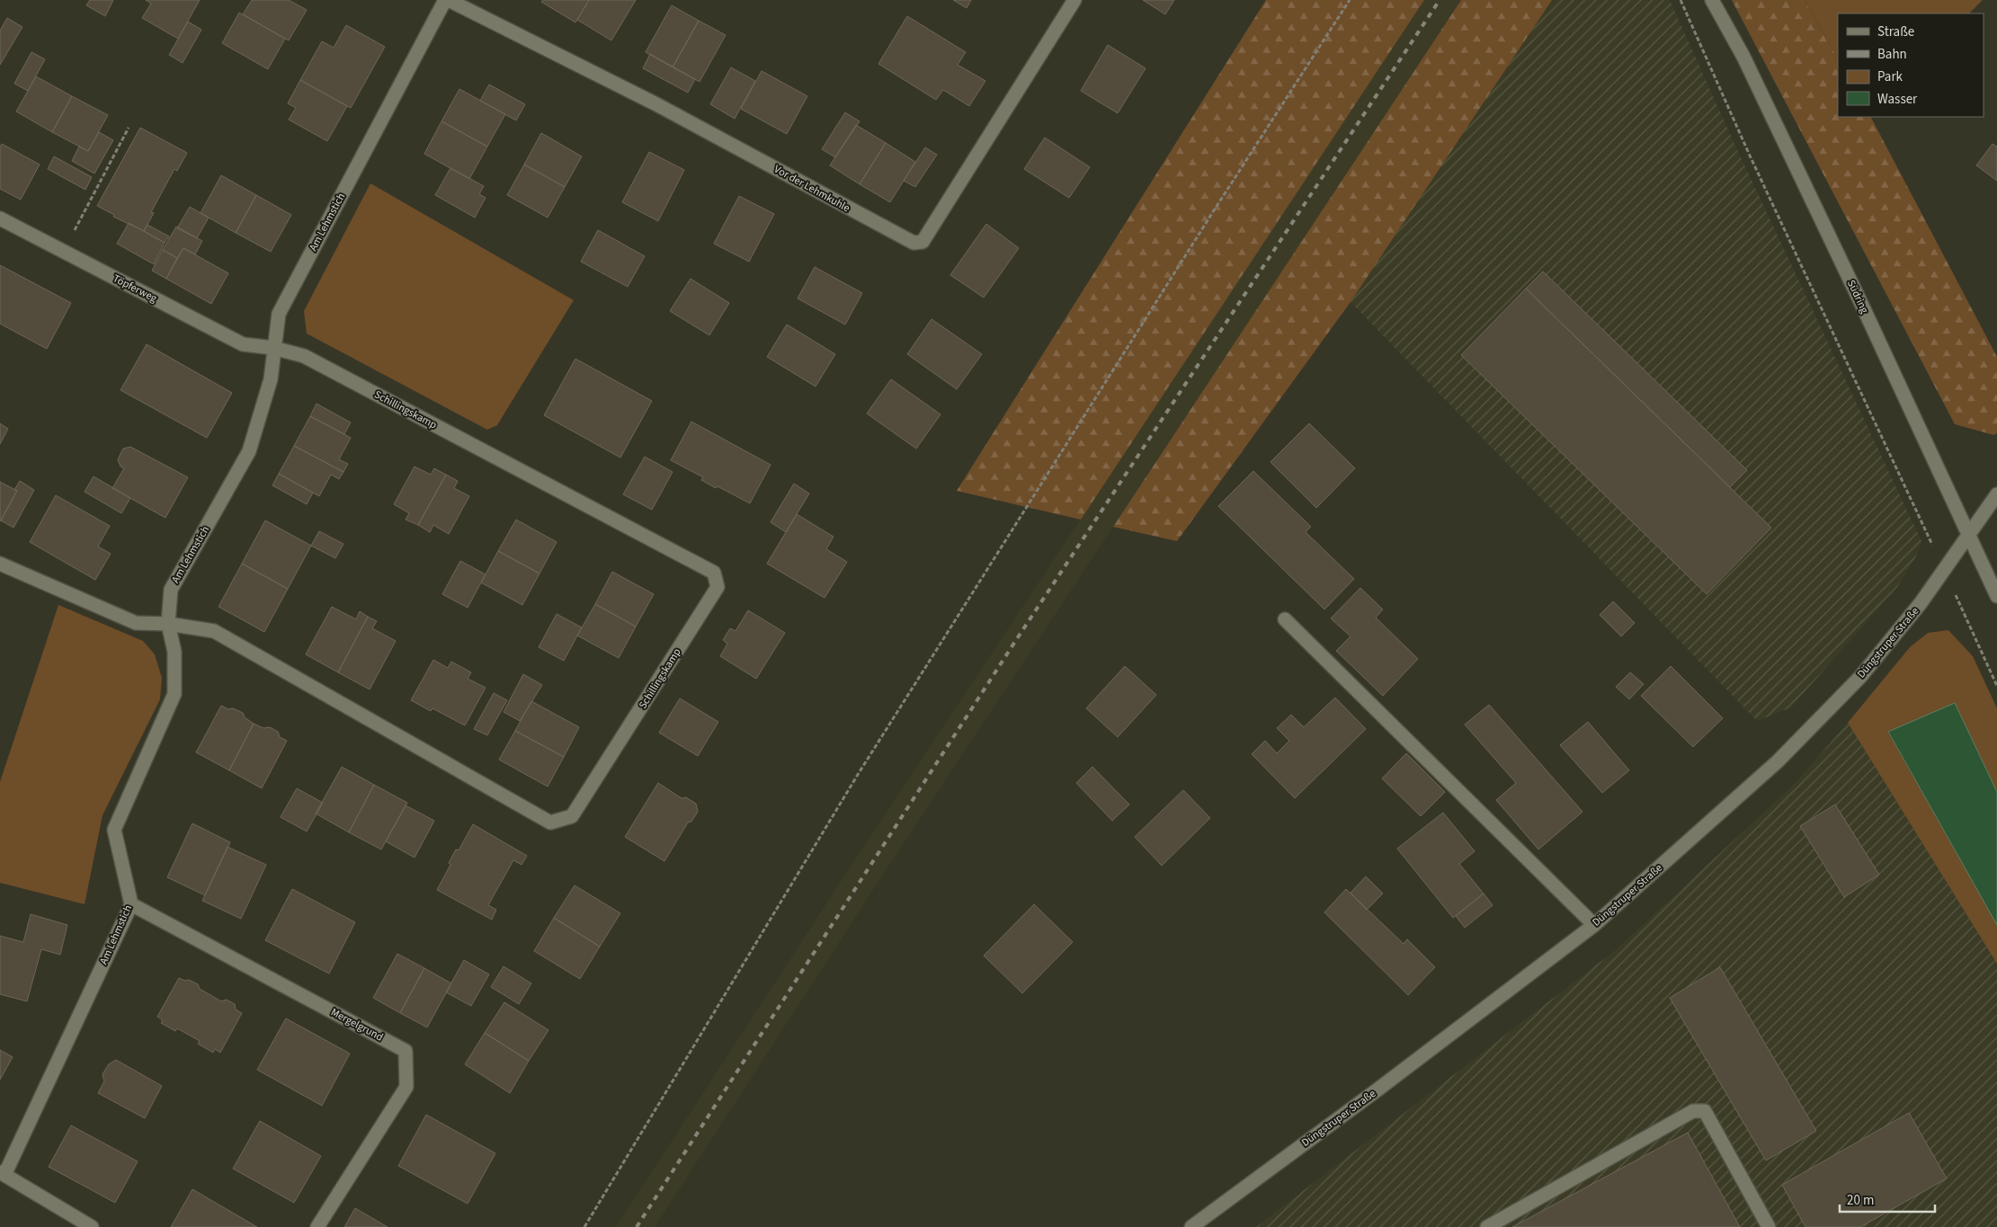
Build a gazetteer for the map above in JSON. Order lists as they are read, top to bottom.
{
  "streets": {
    "street": [
      "Vor der Lehmkuhle",
      "Am Lehmstich",
      "Töpferweg",
      "Südring",
      "Schillingskamp",
      "Düngstruper Straße",
      "Mergelgrund"
    ]
  },
  "crossings": [
    ["Am Lehmstich", "Töpferweg"],
    ["Am Lehmstich", "Schillingskamp"],
    ["Am Lehmstich", "Mergelgrund"],
    ["Töpferweg", "Schillingskamp"],
    ["Südring", "Düngstruper Straße"]
  ],
  "legend": [
    "Straße",
    "Bahn",
    "Park",
    "Wasser"
  ],
  "scale_bar": "20 m"
}
